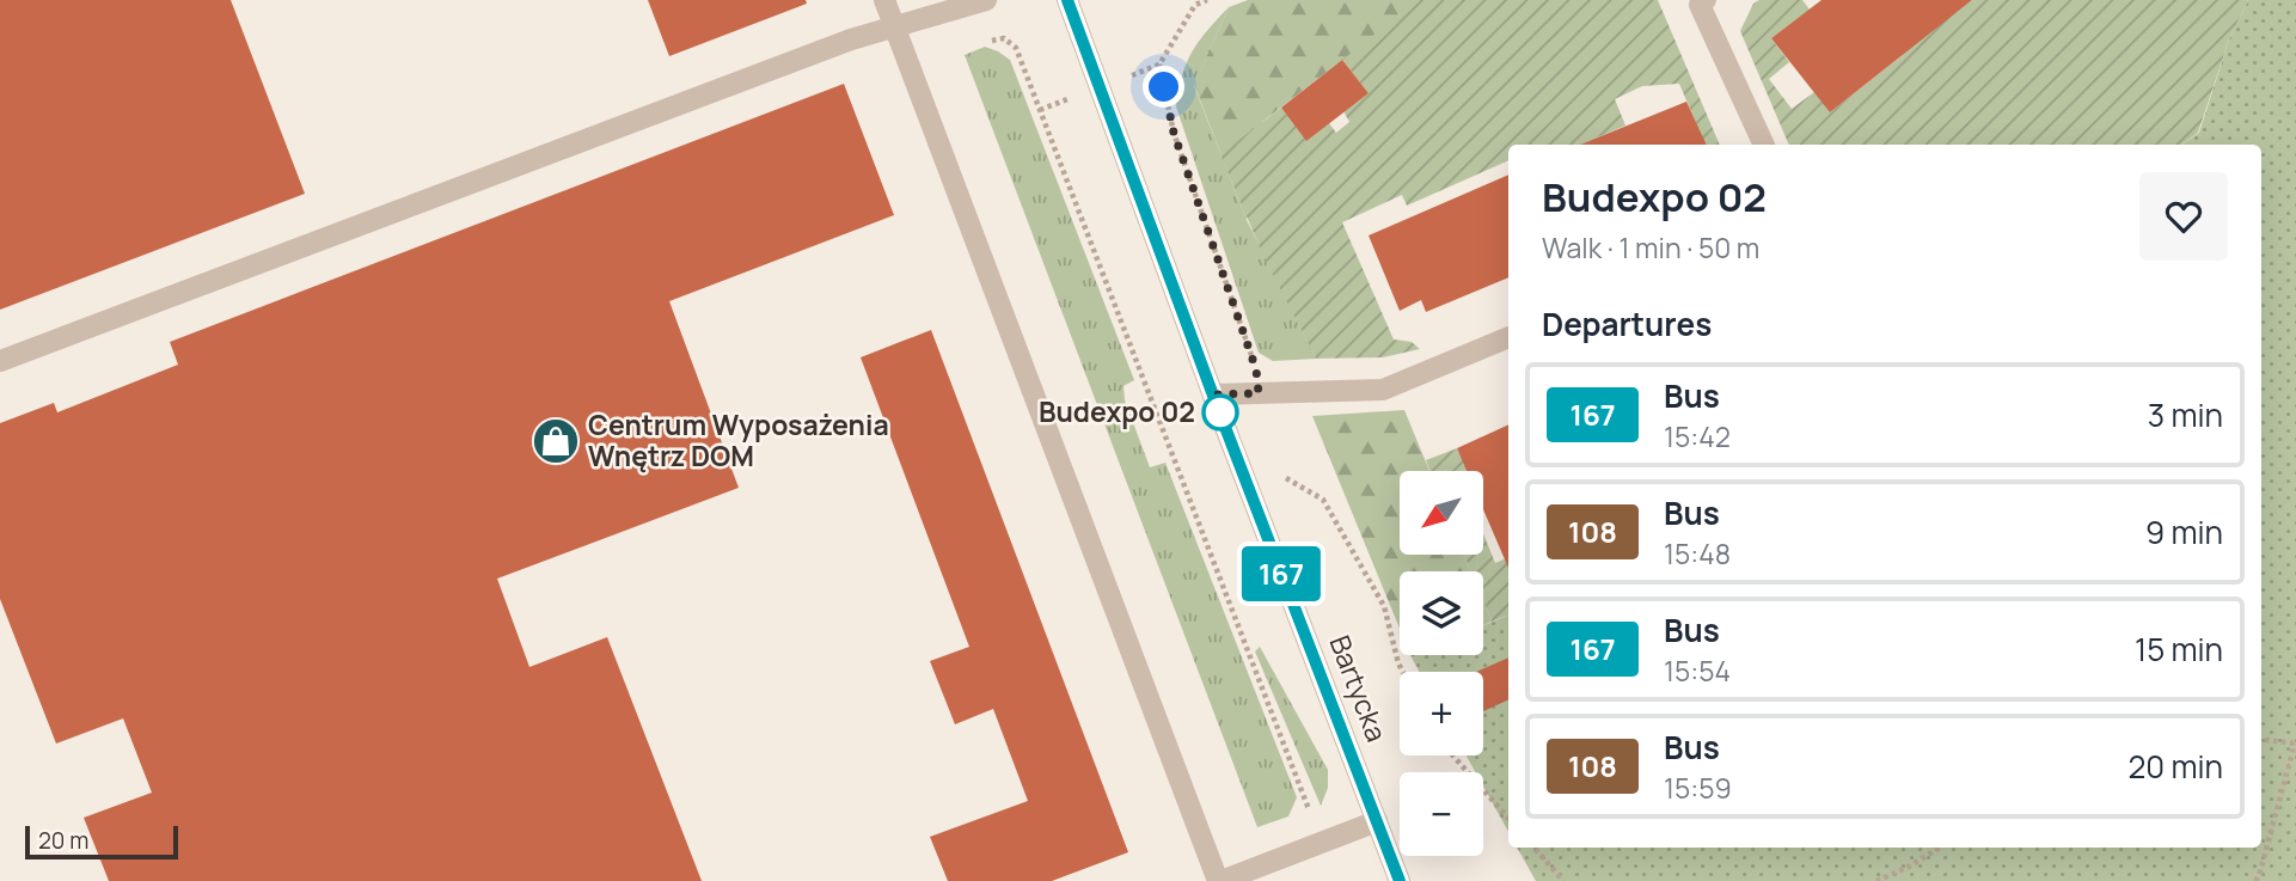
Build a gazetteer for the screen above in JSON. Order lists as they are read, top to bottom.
{
  "streets": {
    "street": ["Bartycka"]
  },
  "places": {
    "other": ["Budexpo 02"],
    "shop": ["Centrum Wyposażenia Wnętrz DOM"]
  },
  "lines": ["bus line 167"],
  "scale_bar": "20 m",
  "north": "bottom left",
  "page": {
    "on_map": "167",
    "heading": [
      ["Budexpo 02", "Walk · 1 min · 50 m"],
      "Departures"
    ],
    "list": [
      {
        "mark": "167",
        "name": "Bus",
        "note": "15:42",
        "value": "3 min"
      },
      {
        "mark": "108",
        "name": "Bus",
        "note": "15:48",
        "value": "9 min"
      },
      {
        "mark": "167",
        "name": "Bus",
        "note": "15:54",
        "value": "15 min"
      },
      {
        "mark": "108",
        "name": "Bus",
        "note": "15:59",
        "value": "20 min"
      }
    ],
    "map_buttons": ["+", "−"],
    "scale": "20 m"
  }
}
